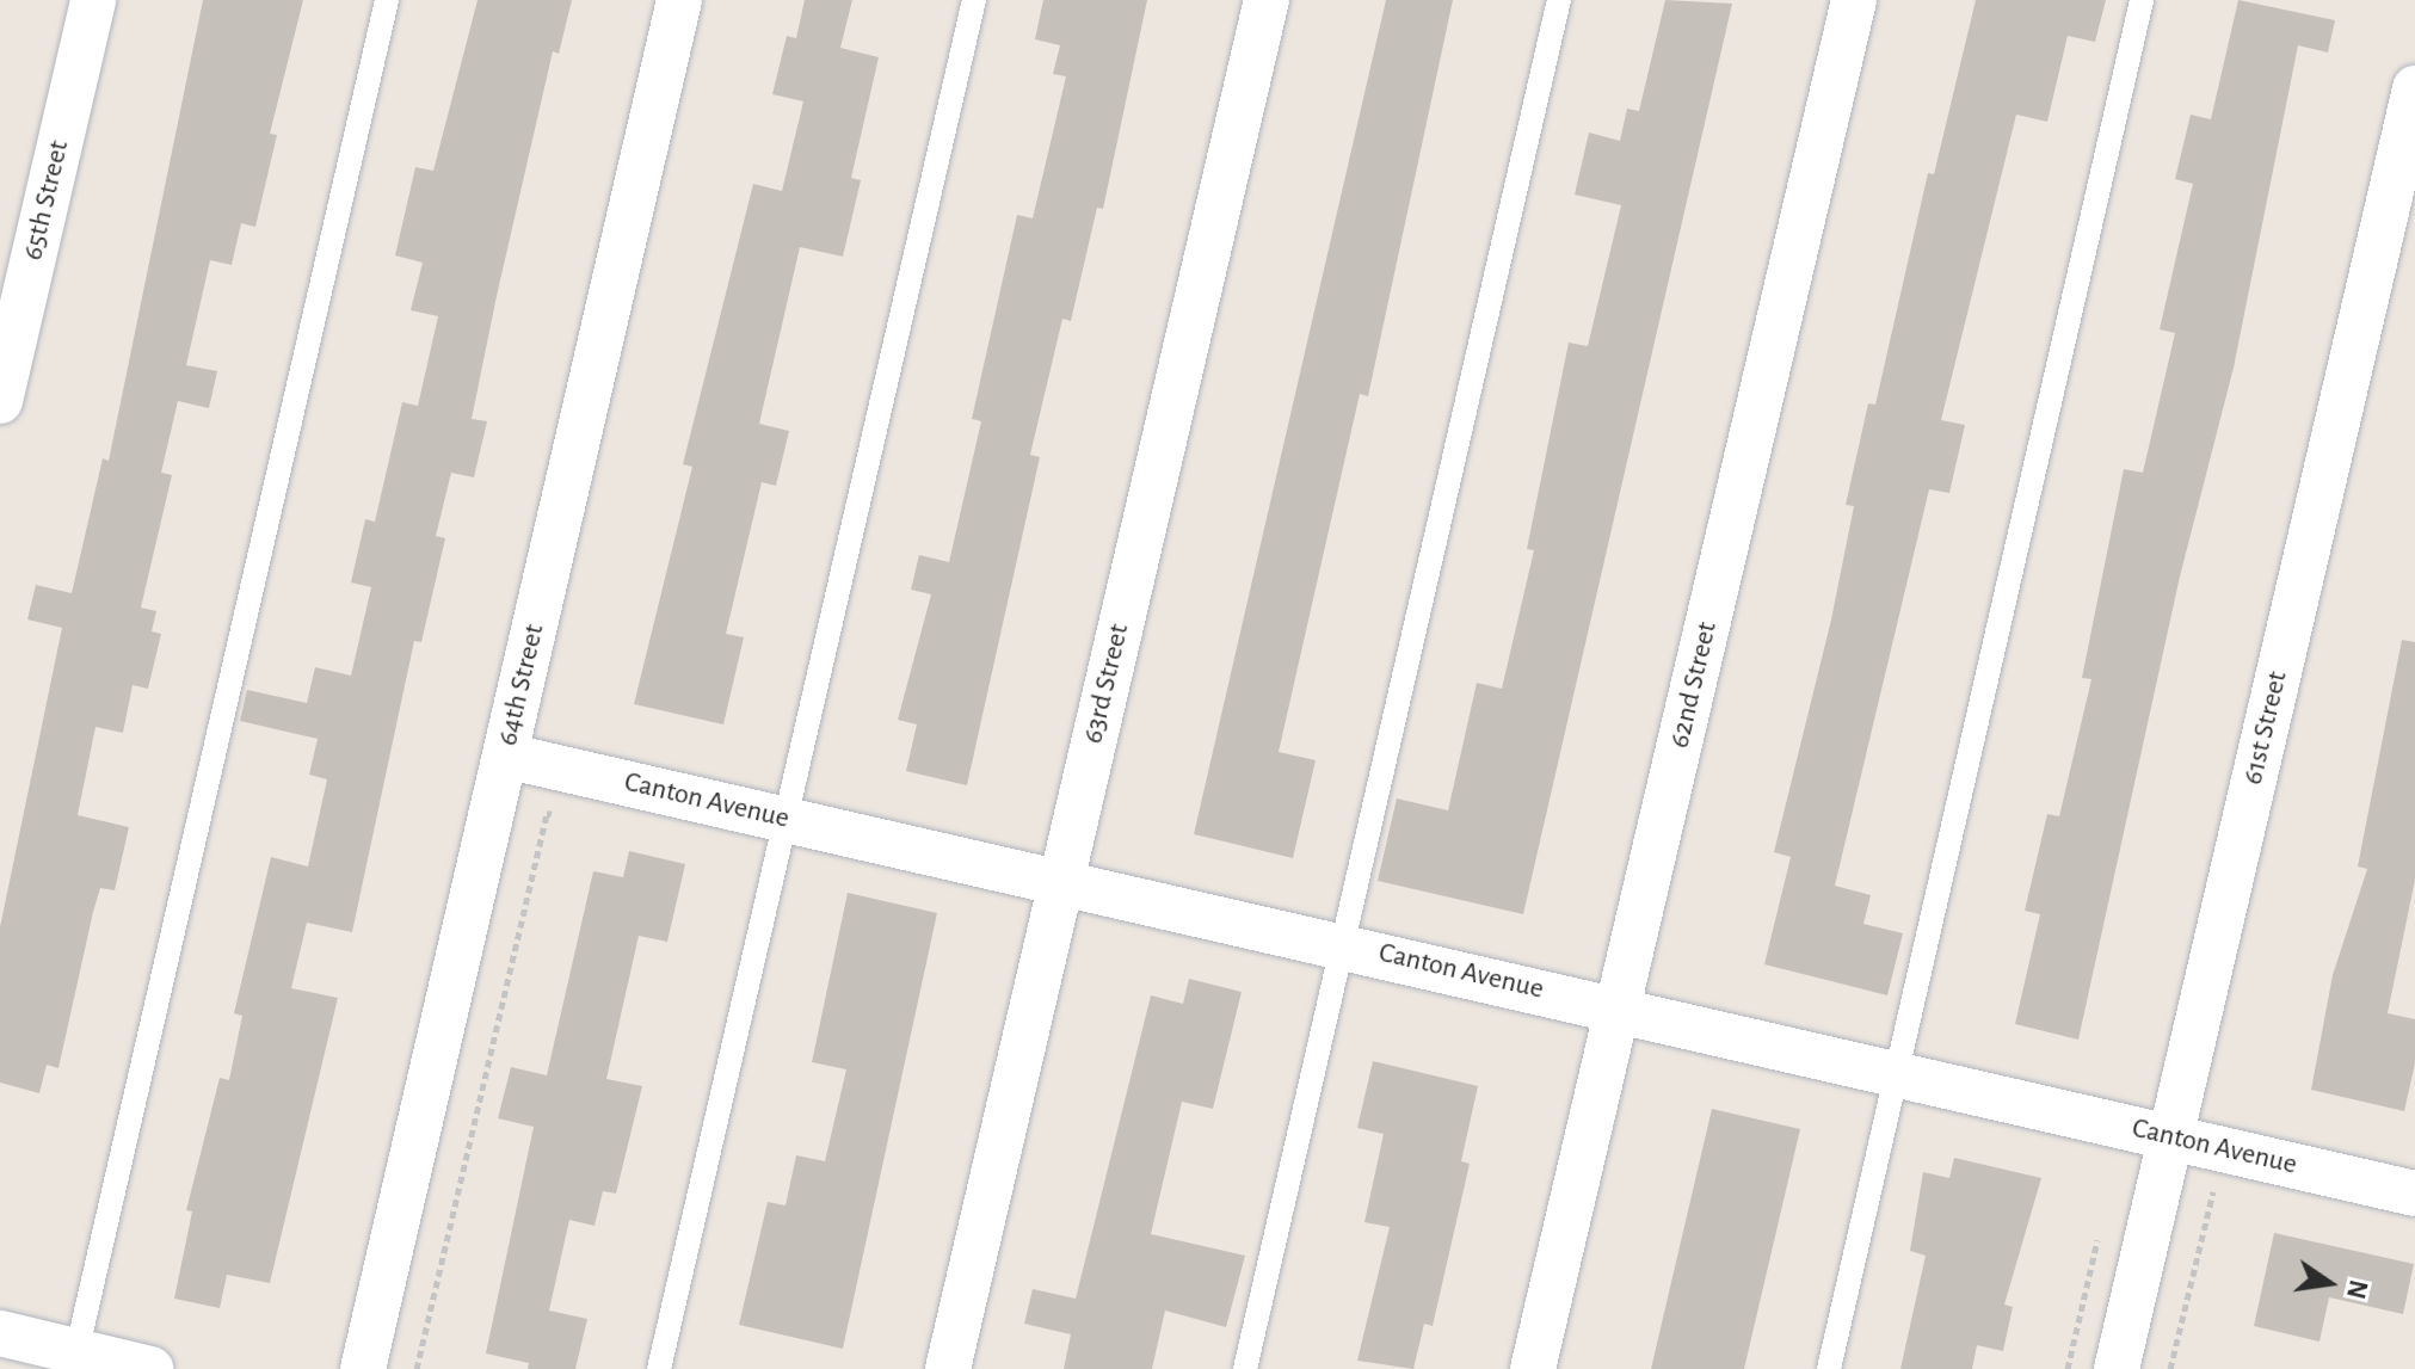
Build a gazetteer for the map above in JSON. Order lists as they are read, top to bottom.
{
  "streets": {
    "street": [
      "65th Street",
      "63rd Street",
      "64th Street",
      "62nd Street",
      "61st Street",
      "Canton Avenue"
    ]
  },
  "crossings": [
    ["63rd Street", "Canton Avenue"],
    ["64th Street", "Canton Avenue"],
    ["62nd Street", "Canton Avenue"],
    ["61st Street", "Canton Avenue"]
  ],
  "north": "right"
}
